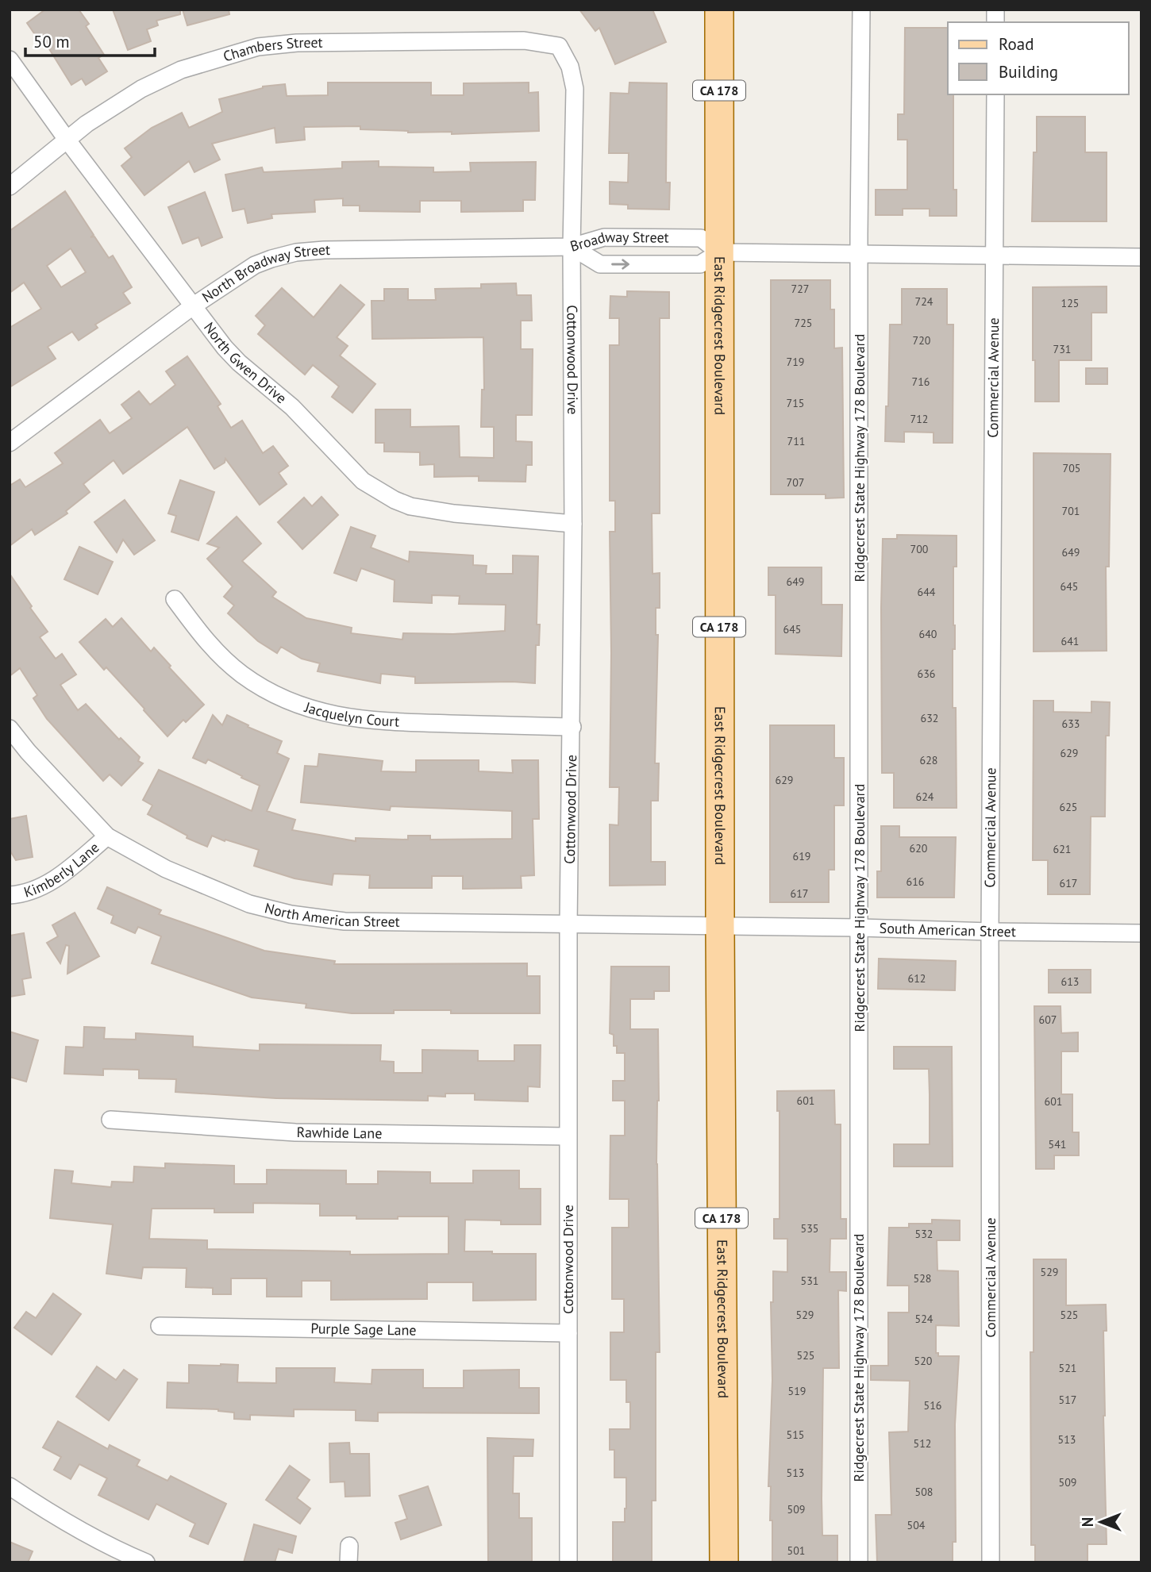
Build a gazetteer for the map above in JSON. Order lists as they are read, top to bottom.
{
  "streets": {
    "main road": ["CA 178", "East Ridgecrest Boulevard"],
    "street": [
      "Chambers Street",
      "Broadway Street",
      "North Broadway Street",
      "Cottonwood Drive",
      "North Gwen Drive",
      "Commercial Avenue",
      "Ridgecrest State Highway 178 Boulevard",
      "Jacquelyn Court",
      "Kimberly Lane",
      "North American Street",
      "South American Street",
      "Rawhide Lane",
      "Purple Sage Lane"
    ]
  },
  "crossings": [
    ["Chambers Street", "Cottonwood Drive"],
    ["Chambers Street", "North Gwen Drive"],
    ["Broadway Street", "North Broadway Street"],
    ["Broadway Street", "East Ridgecrest Boulevard"],
    ["Broadway Street", "Cottonwood Drive"],
    ["Broadway Street", "Commercial Avenue"],
    ["Broadway Street", "Ridgecrest State Highway 178 Boulevard"],
    ["North Broadway Street", "Cottonwood Drive"],
    ["North Broadway Street", "North Gwen Drive"],
    ["East Ridgecrest Boulevard", "North American Street"],
    ["East Ridgecrest Boulevard", "South American Street"],
    ["Cottonwood Drive", "North Gwen Drive"],
    ["Cottonwood Drive", "Jacquelyn Court"],
    ["Cottonwood Drive", "North American Street"],
    ["Cottonwood Drive", "Rawhide Lane"],
    ["Cottonwood Drive", "Purple Sage Lane"],
    ["Commercial Avenue", "South American Street"],
    ["Ridgecrest State Highway 178 Boulevard", "South American Street"],
    ["Kimberly Lane", "North American Street"],
    ["North American Street", "South American Street"]
  ],
  "house_numbers": [
    "727",
    "724",
    "125",
    "725",
    "720",
    "731",
    "719",
    "716",
    "715",
    "712",
    "711",
    "705",
    "707",
    "701",
    "700",
    "649",
    "649",
    "645",
    "644",
    "645",
    "640",
    "641",
    "636",
    "632",
    "633",
    "629",
    "628",
    "629",
    "624",
    "625",
    "620",
    "621",
    "619",
    "616",
    "617",
    "617",
    "612",
    "613",
    "607",
    "601",
    "601",
    "541",
    "535",
    "532",
    "529",
    "528",
    "531",
    "529",
    "525",
    "524",
    "525",
    "520",
    "521",
    "519",
    "517",
    "516",
    "515",
    "513",
    "512",
    "513",
    "509",
    "508",
    "509",
    "504",
    "501"
  ],
  "legend": ["Road", "Building"],
  "scale_bar": "50 m",
  "north": "left"
}
